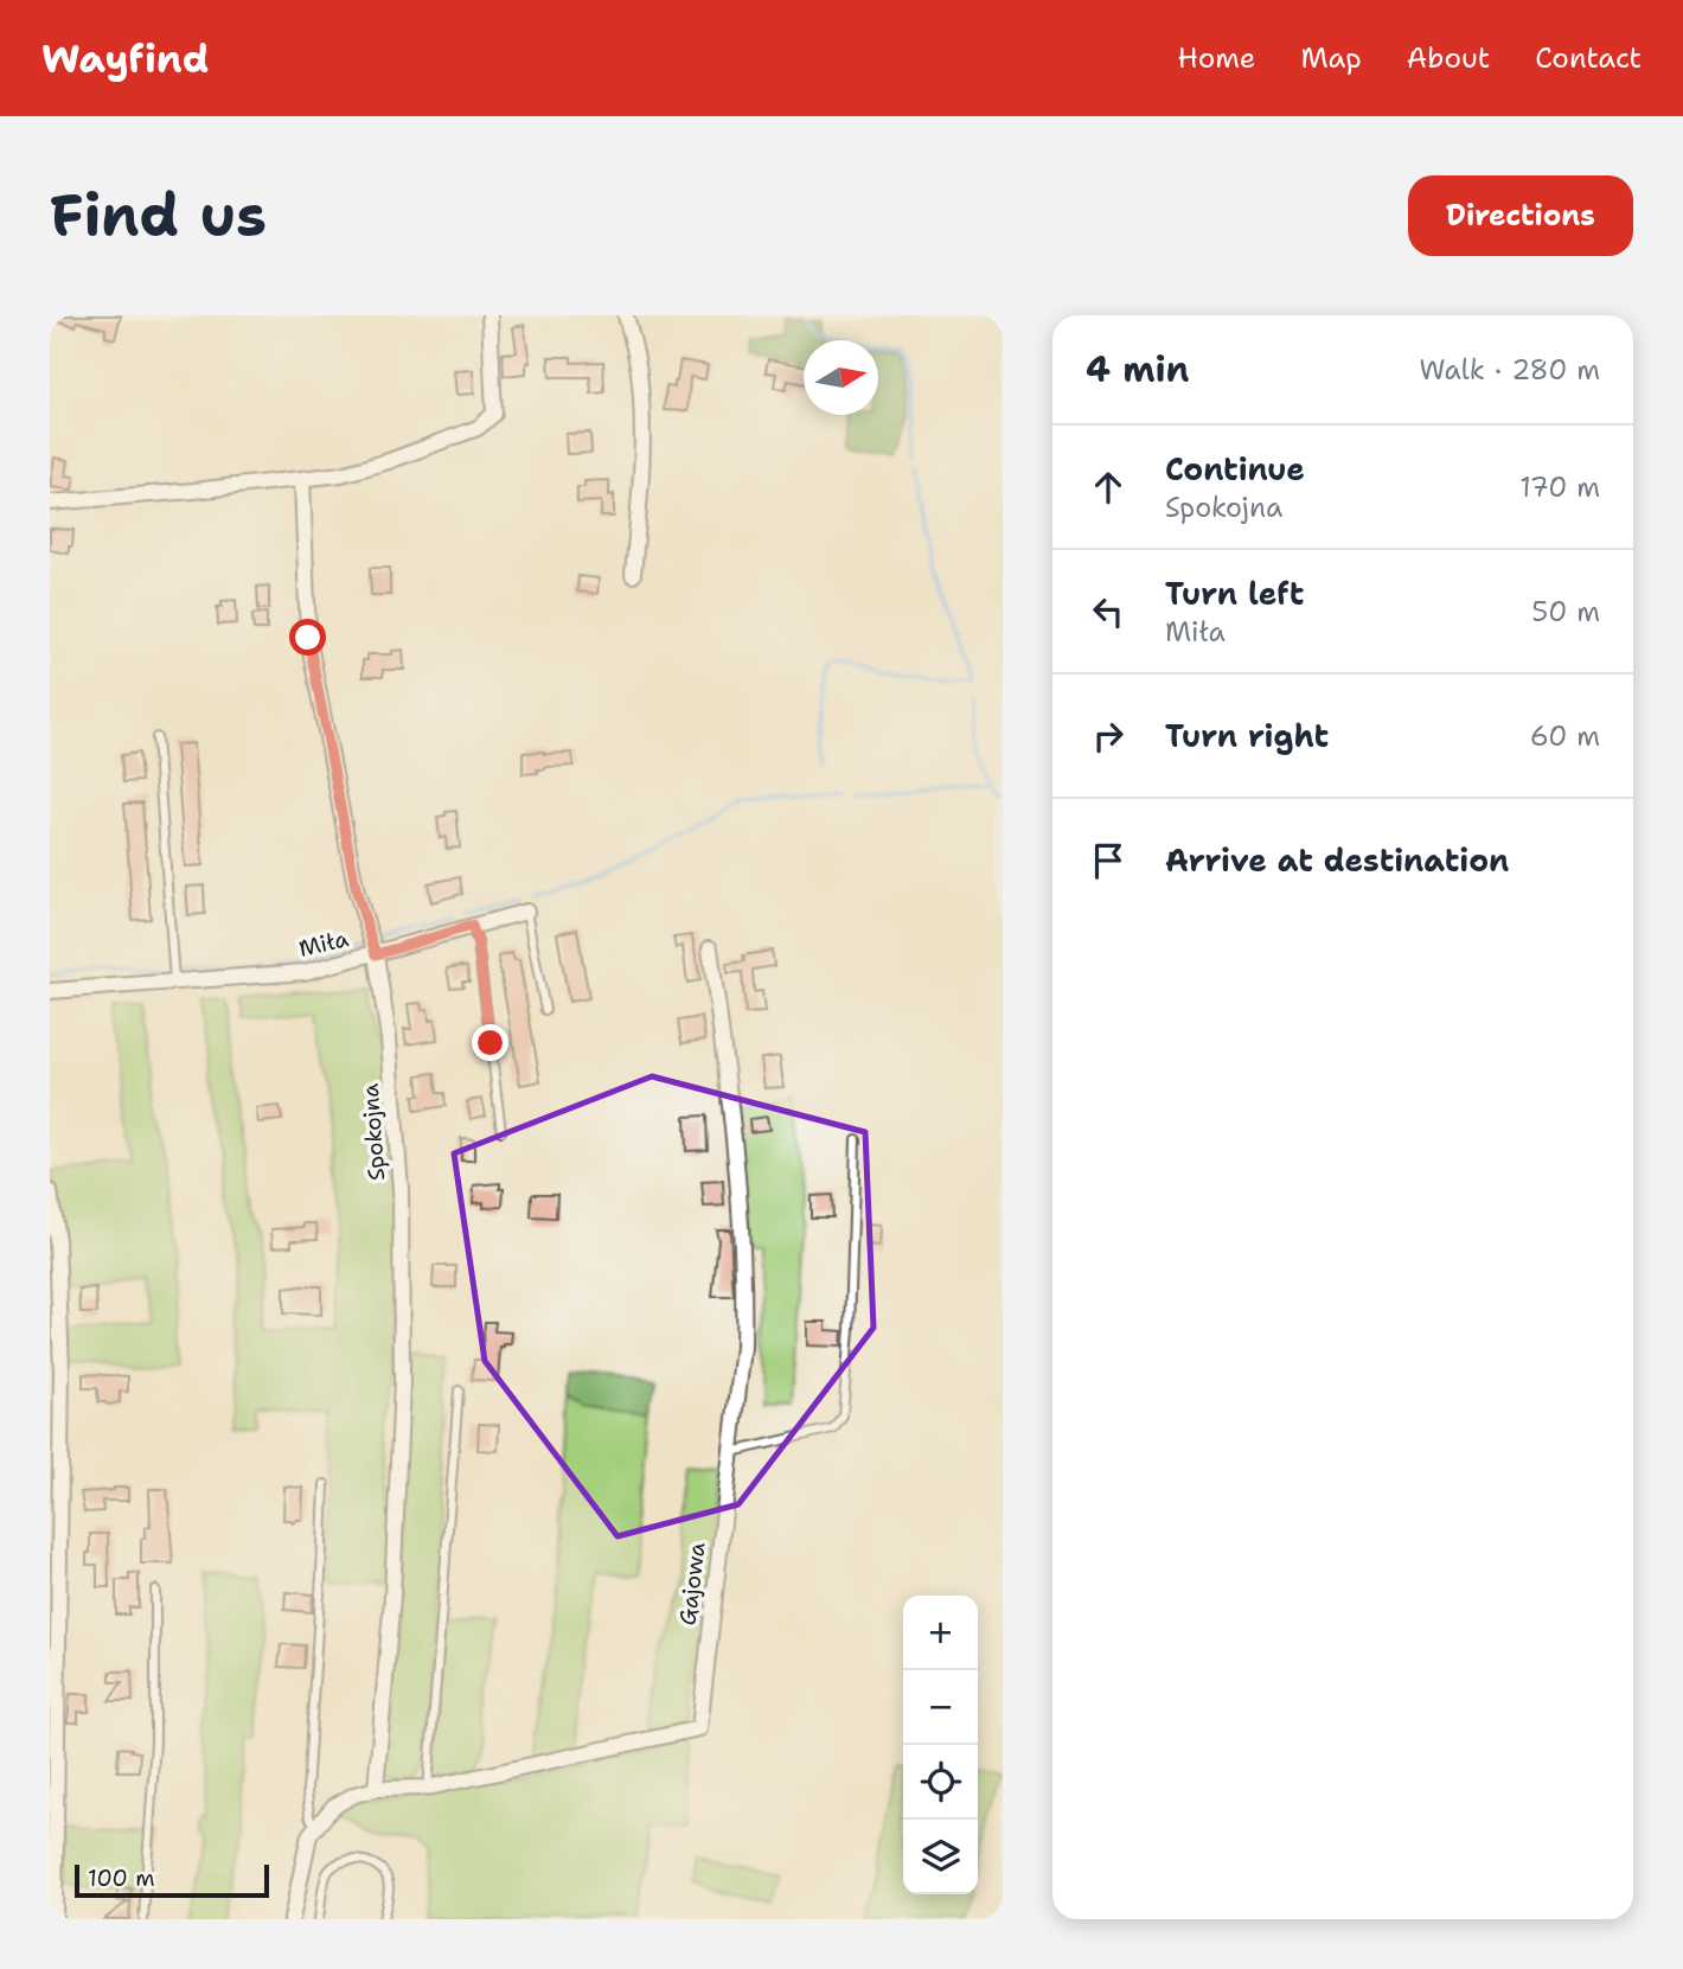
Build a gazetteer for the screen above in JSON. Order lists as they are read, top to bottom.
{
  "streets": {
    "street": ["Miła", "Spokojna", "Gajowa"]
  },
  "crossings": [
    ["Miła", "Spokojna"],
    ["Spokojna", "Gajowa"]
  ],
  "scale_bar": "100 m",
  "north": "right",
  "page": {
    "header": "Wayfind",
    "nav": [
      "Home",
      "Map",
      "About",
      "Contact"
    ],
    "buttons": "Directions",
    "title": "Find us",
    "heading": ["4 min", "Walk · 280 m"],
    "list": [
      ["Continue", "Spokojna", "170 m"],
      ["Turn left", "Miła", "50 m"],
      ["Turn right", "60 m"],
      "Arrive at destination"
    ],
    "map_buttons": ["+", "−"],
    "scale": "100 m"
  }
}
